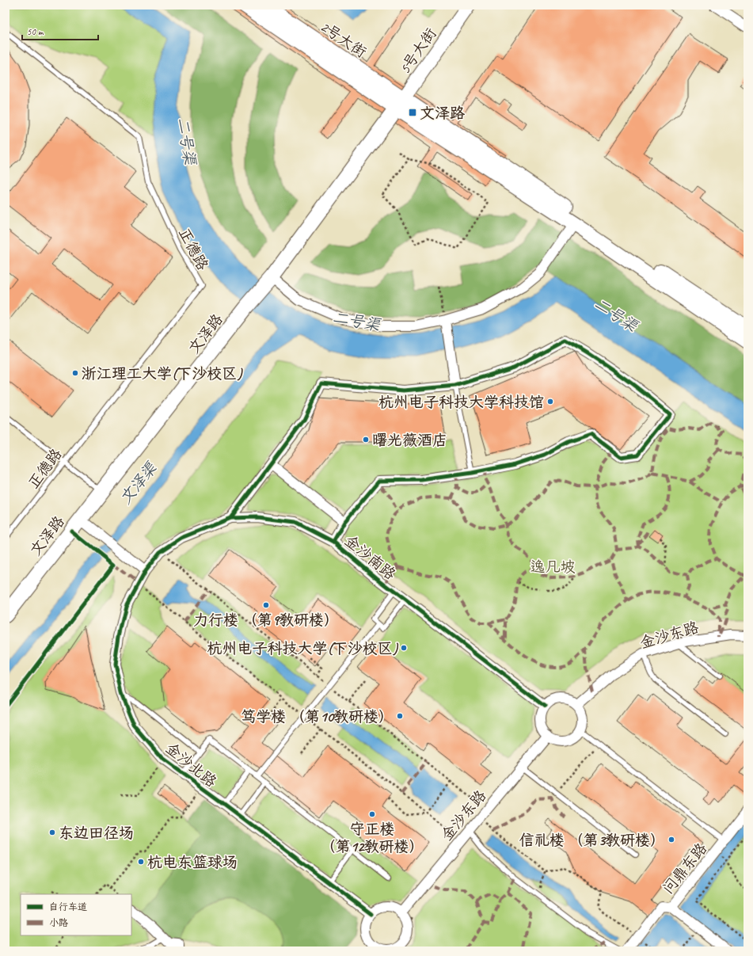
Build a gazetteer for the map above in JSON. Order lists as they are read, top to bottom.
{
  "streets": {
    "main road": ["2号大街", "5号大街", "文泽路"],
    "street": [
      "金沙南路",
      "金沙东路",
      "金沙北路",
      "问鼎东路"
    ],
    "lane": ["正德路"]
  },
  "crossings": [
    ["2号大街", "5号大街"],
    ["2号大街", "文泽路"],
    ["5号大街", "文泽路"],
    ["金沙南路", "金沙东路"],
    ["金沙南路", "金沙北路"],
    ["金沙东路", "金沙北路"]
  ],
  "water": ["二号渠", "文泽渠"],
  "parks": ["逸凡坡"],
  "places": {
    "transit": ["文泽路"],
    "other": [
      "浙江理工大学(下沙校区)",
      "杭州电子科技大学科技馆",
      "曙光薇酒店",
      "力行楼 （第9教研楼）",
      "杭州电子科技大学(下沙校区)",
      "笃学楼 （第10教研楼）",
      "守正楼 （第12教研楼）",
      "东边田径场",
      "信礼楼 （第3教研楼）",
      "杭电东篮球场"
    ]
  },
  "legend": ["自行车道", "小路"],
  "scale_bar": "50 m"
}
